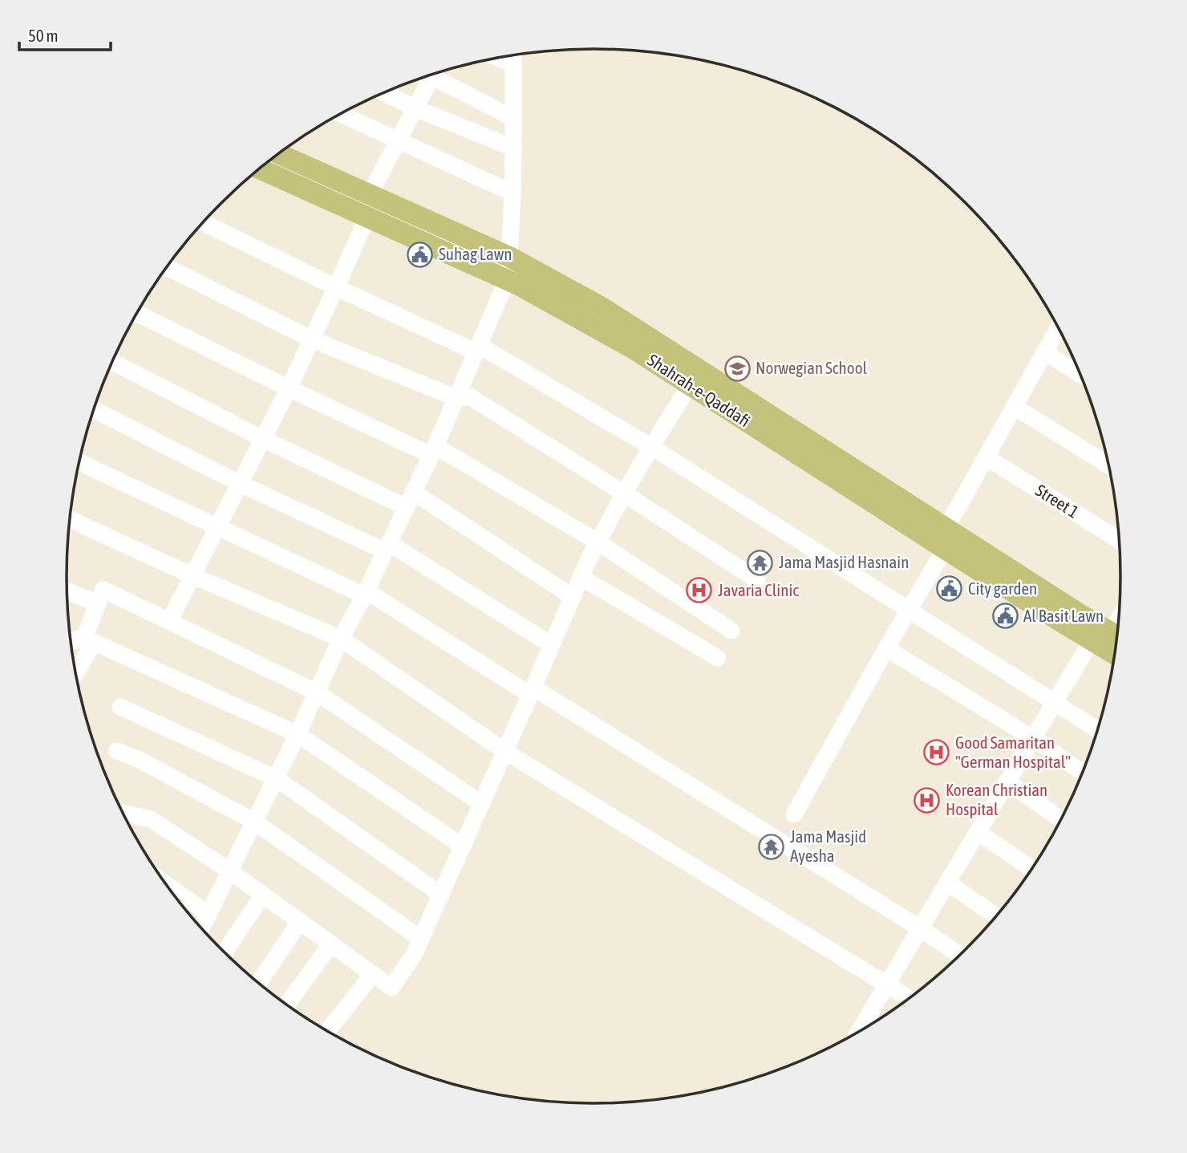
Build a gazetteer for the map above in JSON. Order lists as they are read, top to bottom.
{
  "streets": {
    "main road": ["Shahrah-e-Qaddafi"],
    "street": ["Street 1"]
  },
  "places": {
    "public building": ["Suhag Lawn", "City garden", "Al Basit Lawn"],
    "school or university": ["Norwegian School"],
    "temple": ["Jama Masjid Hasnain", "Jama Masjid Ayesha"],
    "hospital": ["Javaria Clinic", "Good Samaritan \"German Hospital\"", "Korean Christian Hospital"]
  },
  "scale_bar": "50 m"
}
